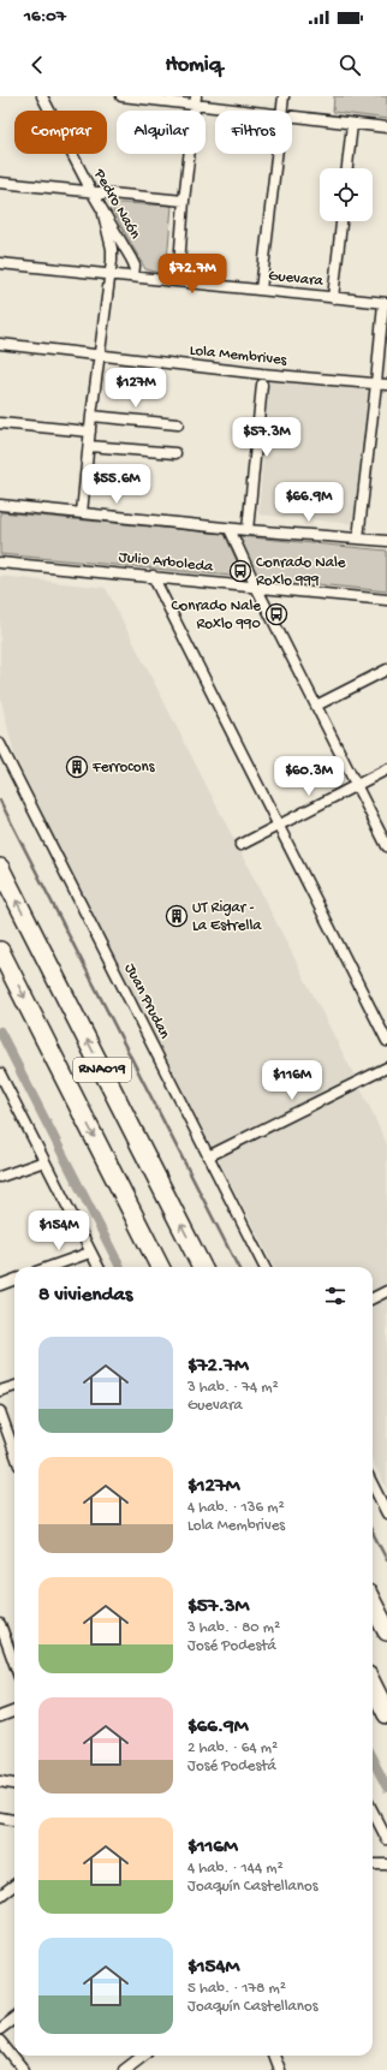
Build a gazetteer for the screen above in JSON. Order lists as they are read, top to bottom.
{
  "streets": {
    "highway": ["RNA019"],
    "street": [
      "Pedro Naón",
      "Guevara",
      "Lola Membrives",
      "Julio Arboleda",
      "Juan Prudan"
    ]
  },
  "crossings": [
    ["Pedro Naón", "Guevara"]
  ],
  "places": {
    "bus stop": ["Conrado Nale Roxlo 999", "Conrado Nale Roxlo 990"],
    "building": ["Ferrocons", "UT Rigar - La Estrella"]
  },
  "page": {
    "status": "16:07",
    "header": "Homiq",
    "chip": ["Comprar", "Alquilar", "Filtros"],
    "price": [
      "$72.7M",
      "$127M",
      "$57.3M",
      "$55.6M",
      "$66.9M",
      "$60.3M",
      "$116M",
      "$154M"
    ],
    "heading": "8 viviendas",
    "list": [
      {
        "name": "$72.7M",
        "note": "3 hab. · 74 m² · Guevara"
      },
      {
        "name": "$127M",
        "note": "4 hab. · 136 m² · Lola Membrives"
      },
      {
        "name": "$57.3M",
        "note": "3 hab. · 80 m² · José Podestá"
      },
      {
        "name": "$66.9M",
        "note": "2 hab. · 64 m² · José Podestá"
      },
      {
        "name": "$116M",
        "note": "4 hab. · 144 m² · Joaquín Castellanos"
      },
      {
        "name": "$154M",
        "note": "5 hab. · 178 m² · Joaquín Castellanos"
      }
    ]
  }
}
